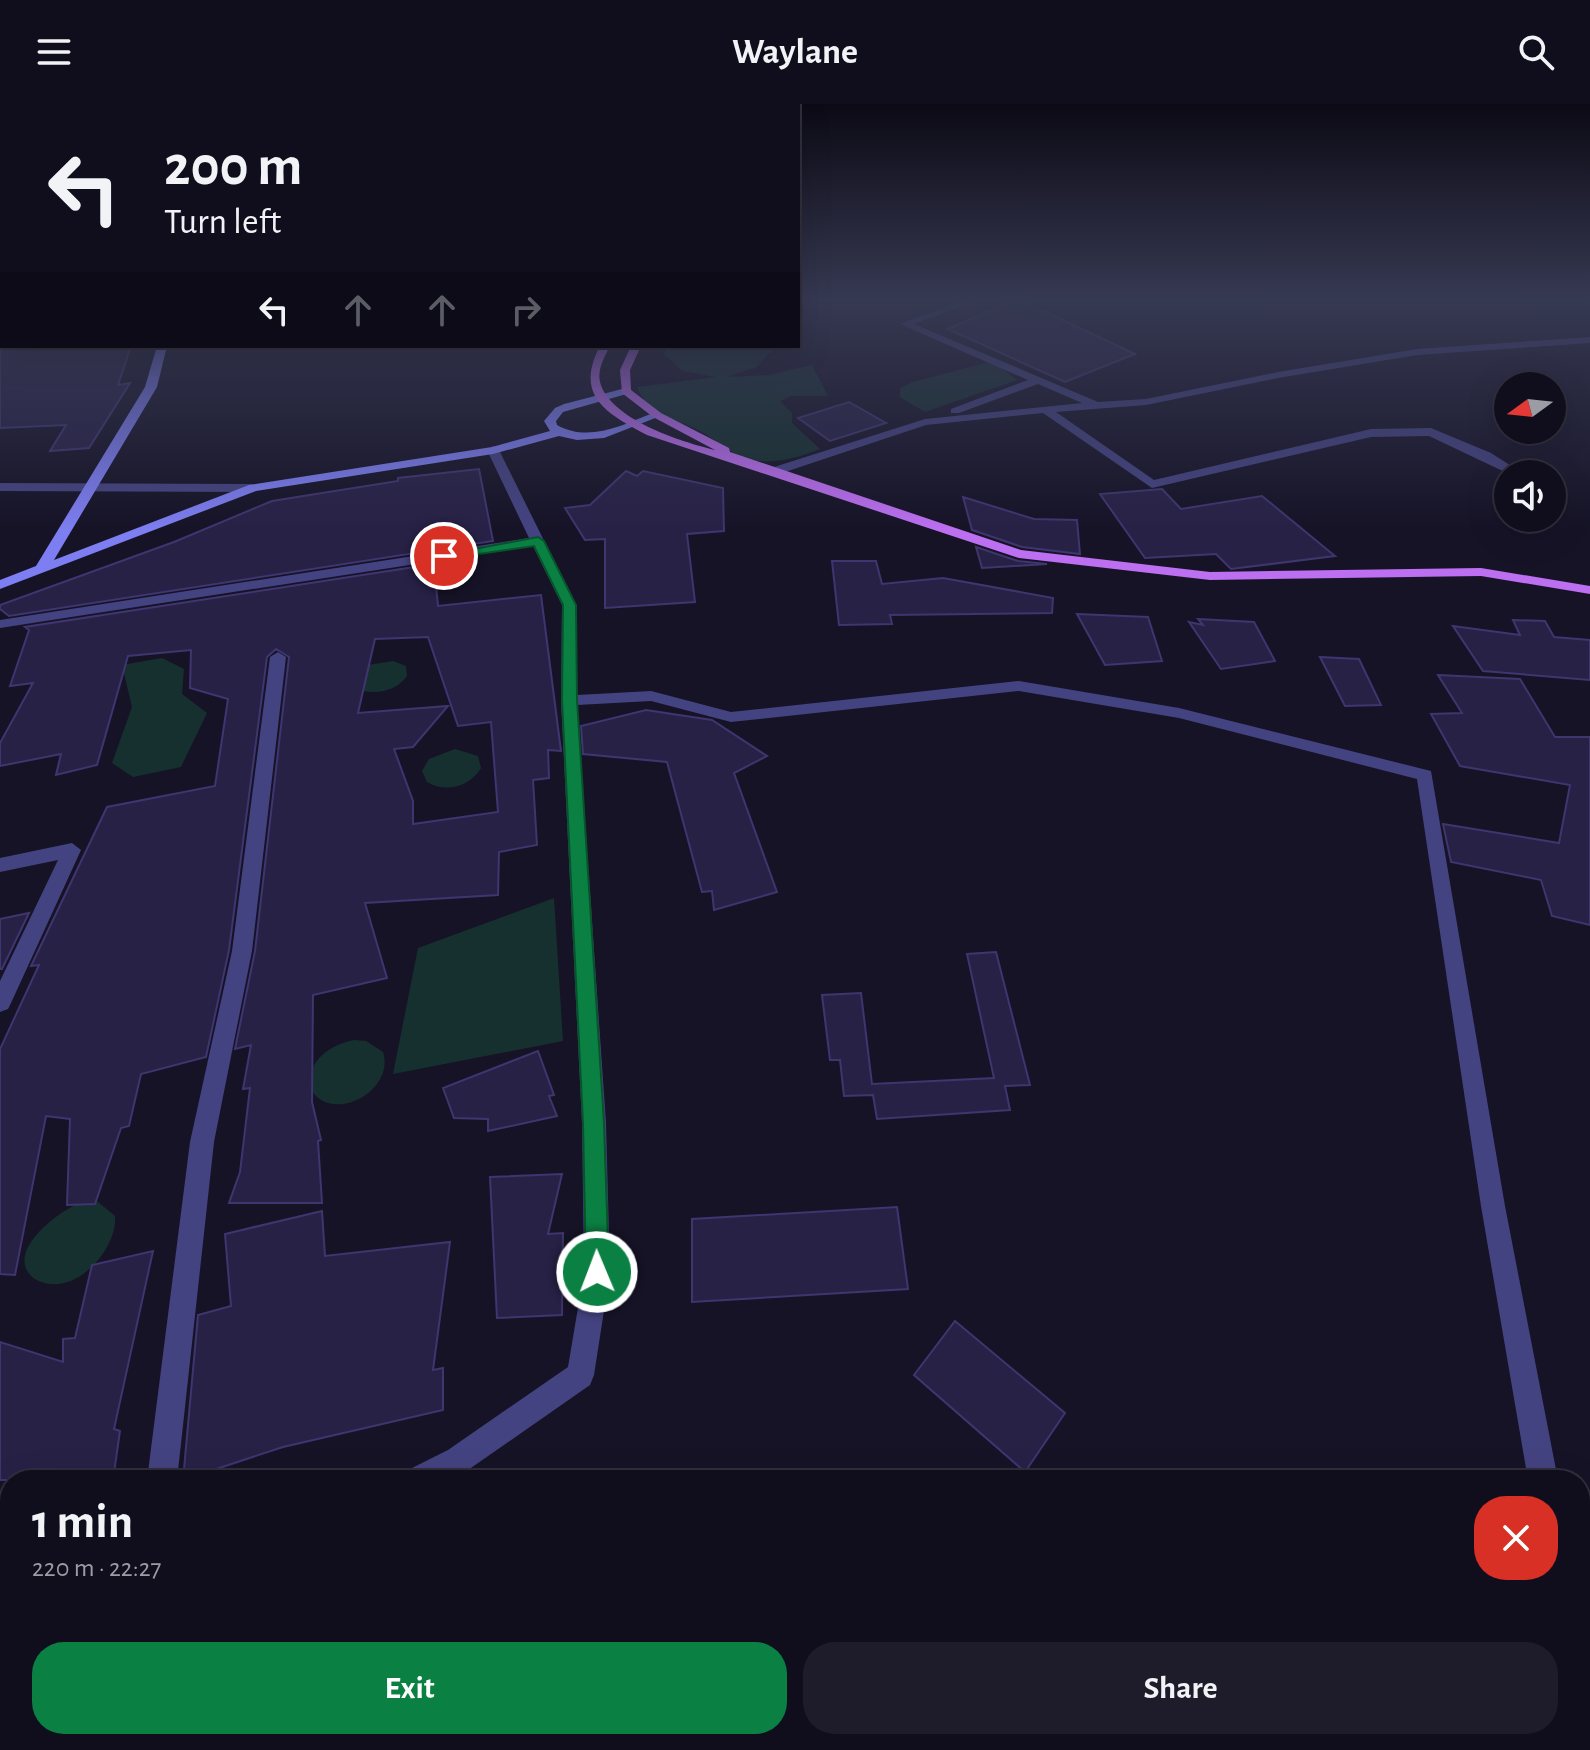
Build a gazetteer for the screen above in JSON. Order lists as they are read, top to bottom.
{
  "north": "left",
  "page": {
    "header": "Waylane",
    "turn": ["200 m", "Turn left"],
    "heading": ["1 min", "220 m · 22:27"],
    "buttons": ["Exit", "Share"]
  }
}
